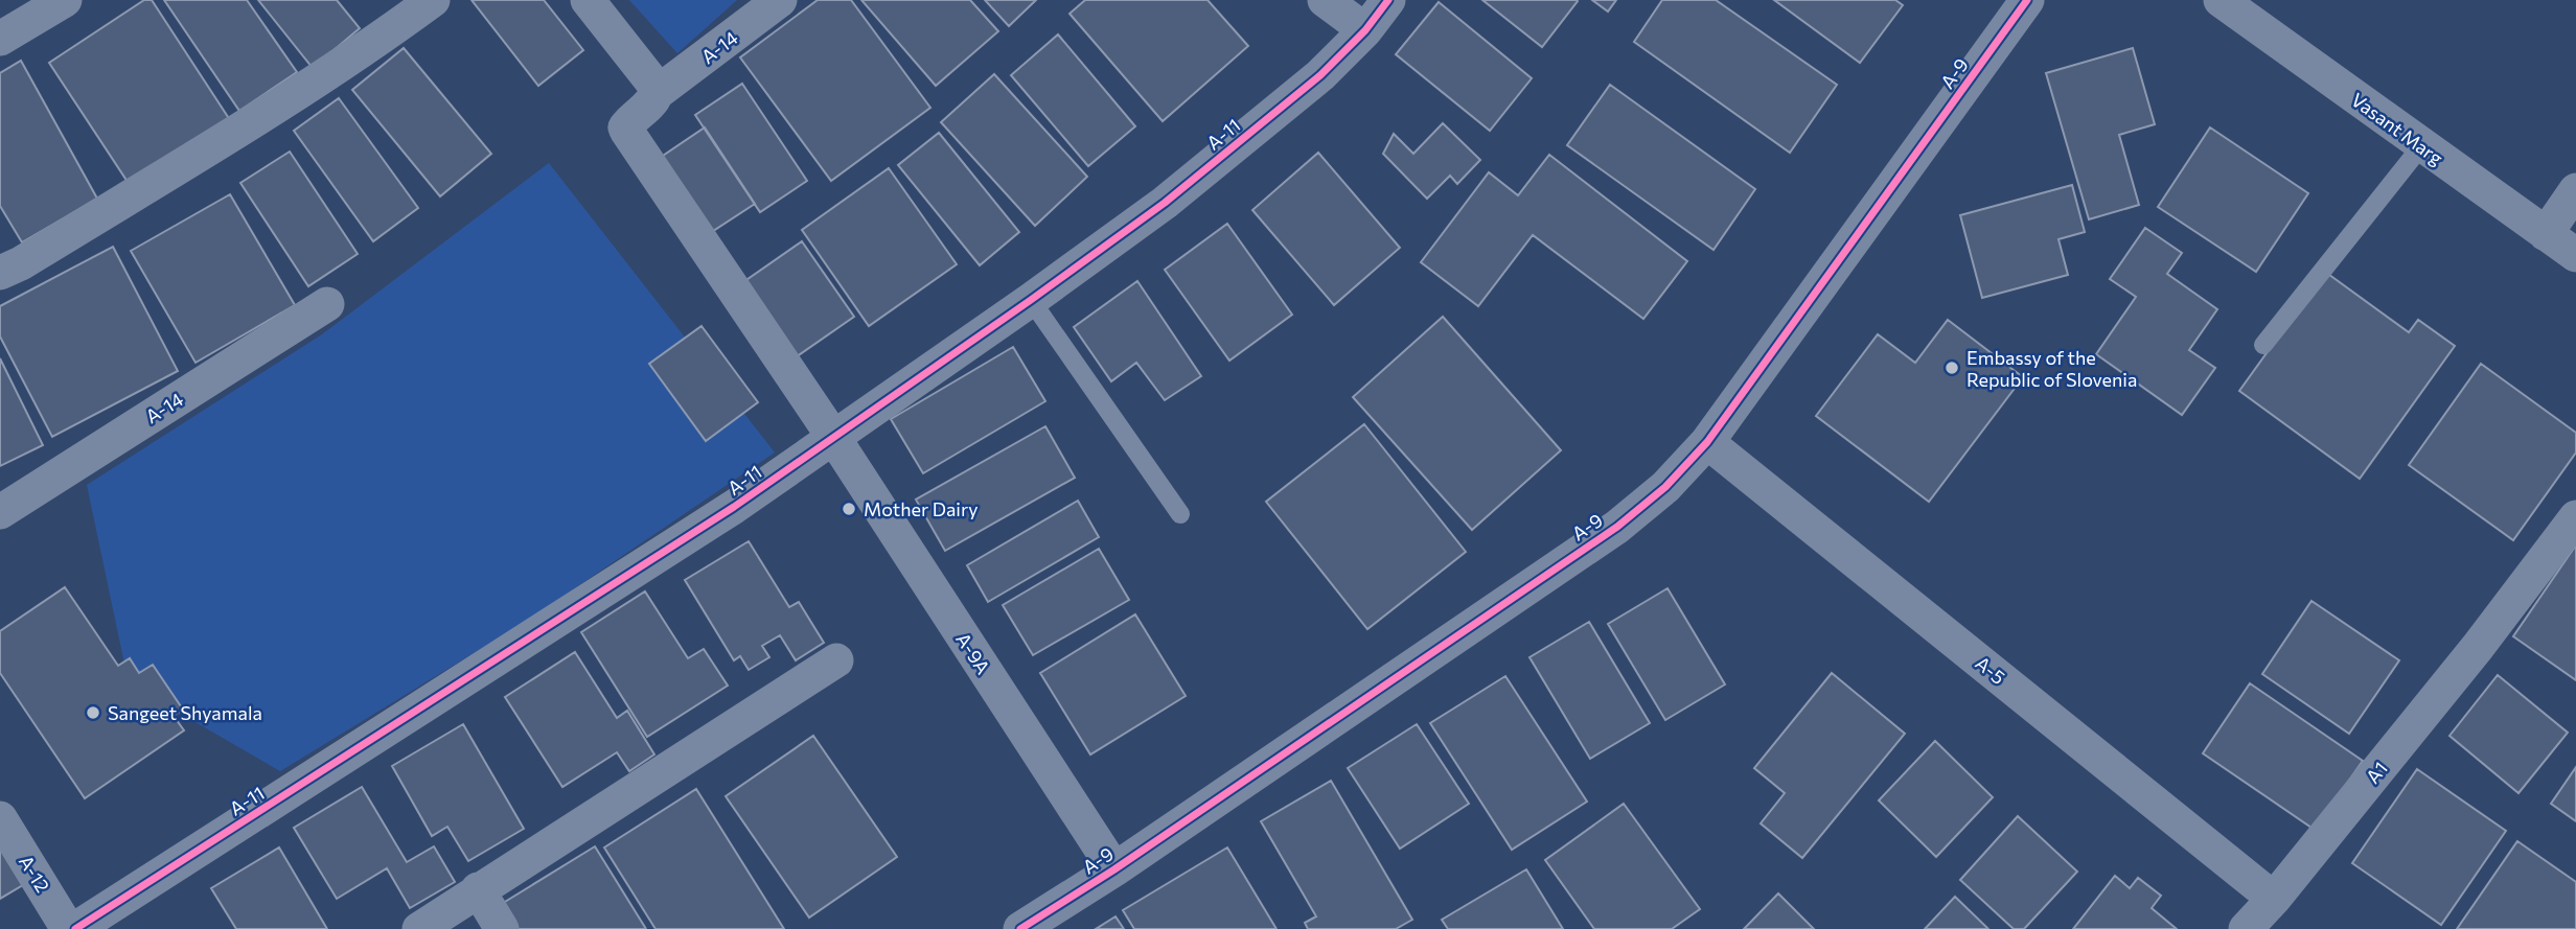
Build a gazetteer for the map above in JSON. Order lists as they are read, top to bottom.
{
  "streets": {
    "street": [
      "A-14",
      "A-9",
      "Vasant Marg",
      "A-11",
      "A-9A",
      "A-5",
      "A1",
      "A-12"
    ]
  },
  "crossings": [
    ["A-14", "A-11"],
    ["A-14", "A-9A"],
    ["A-9", "A-9A"],
    ["A-9", "A-5"],
    ["A-11", "A-9A"],
    ["A-5", "A1"]
  ],
  "places": ["Embassy of the Republic of Slovenia", "Mother Dairy", "Sangeet Shyamala"]
}
